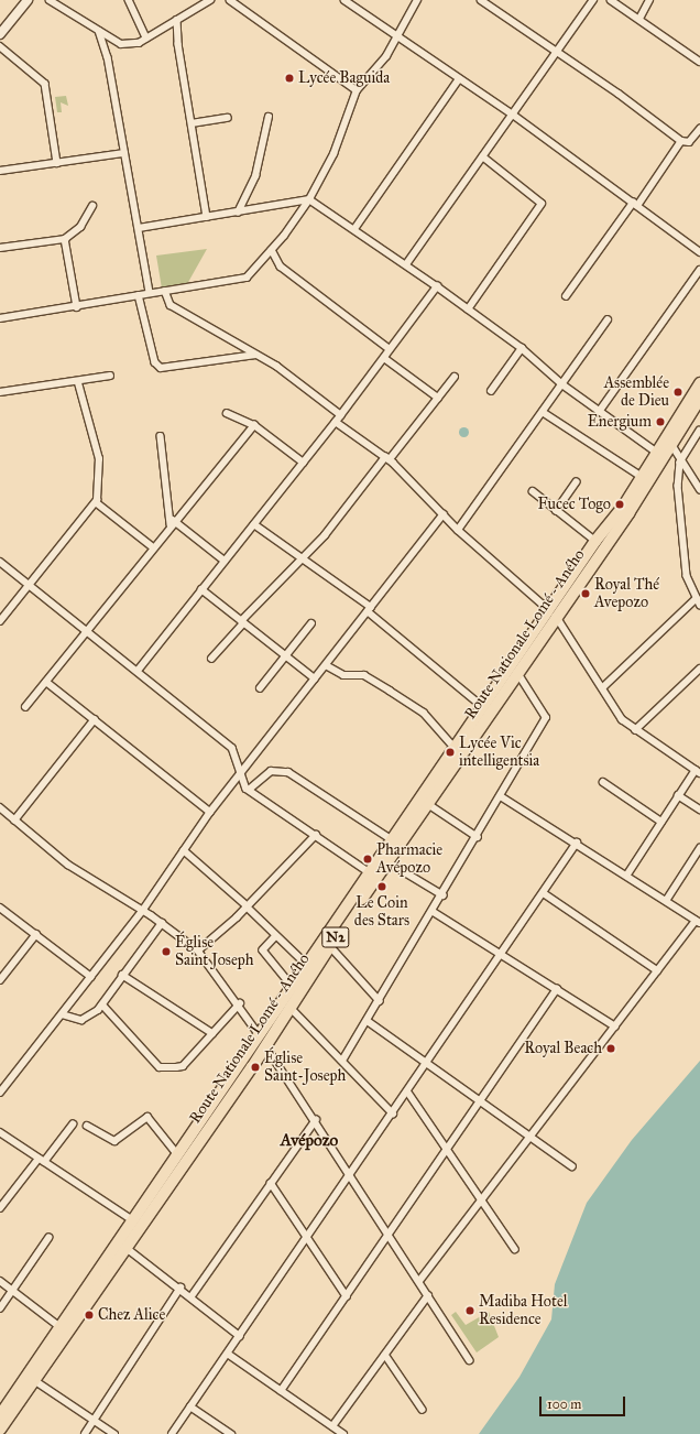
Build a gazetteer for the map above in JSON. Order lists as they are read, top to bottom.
{
  "streets": {
    "highway": ["Route Nationale Lomé - Aného", "N2"]
  },
  "crossings": [
    ["Route Nationale Lomé - Aného", "N2"]
  ],
  "districts": ["Avépozo"],
  "places": [
    "Lycée Baguida",
    "Assemblée de Dieu",
    "Energium",
    "Fucec Togo",
    "Royal Thé Avepozo",
    "Lycée Vic intelligentsia",
    "Pharmacie Avépozo",
    "Le Coin des Stars",
    "Église Saint Joseph",
    "Royal Beach",
    "Église Saint-Joseph",
    "Madiba Hotel Residence",
    "Chez Alice"
  ],
  "scale_bar": "100 m"
}
